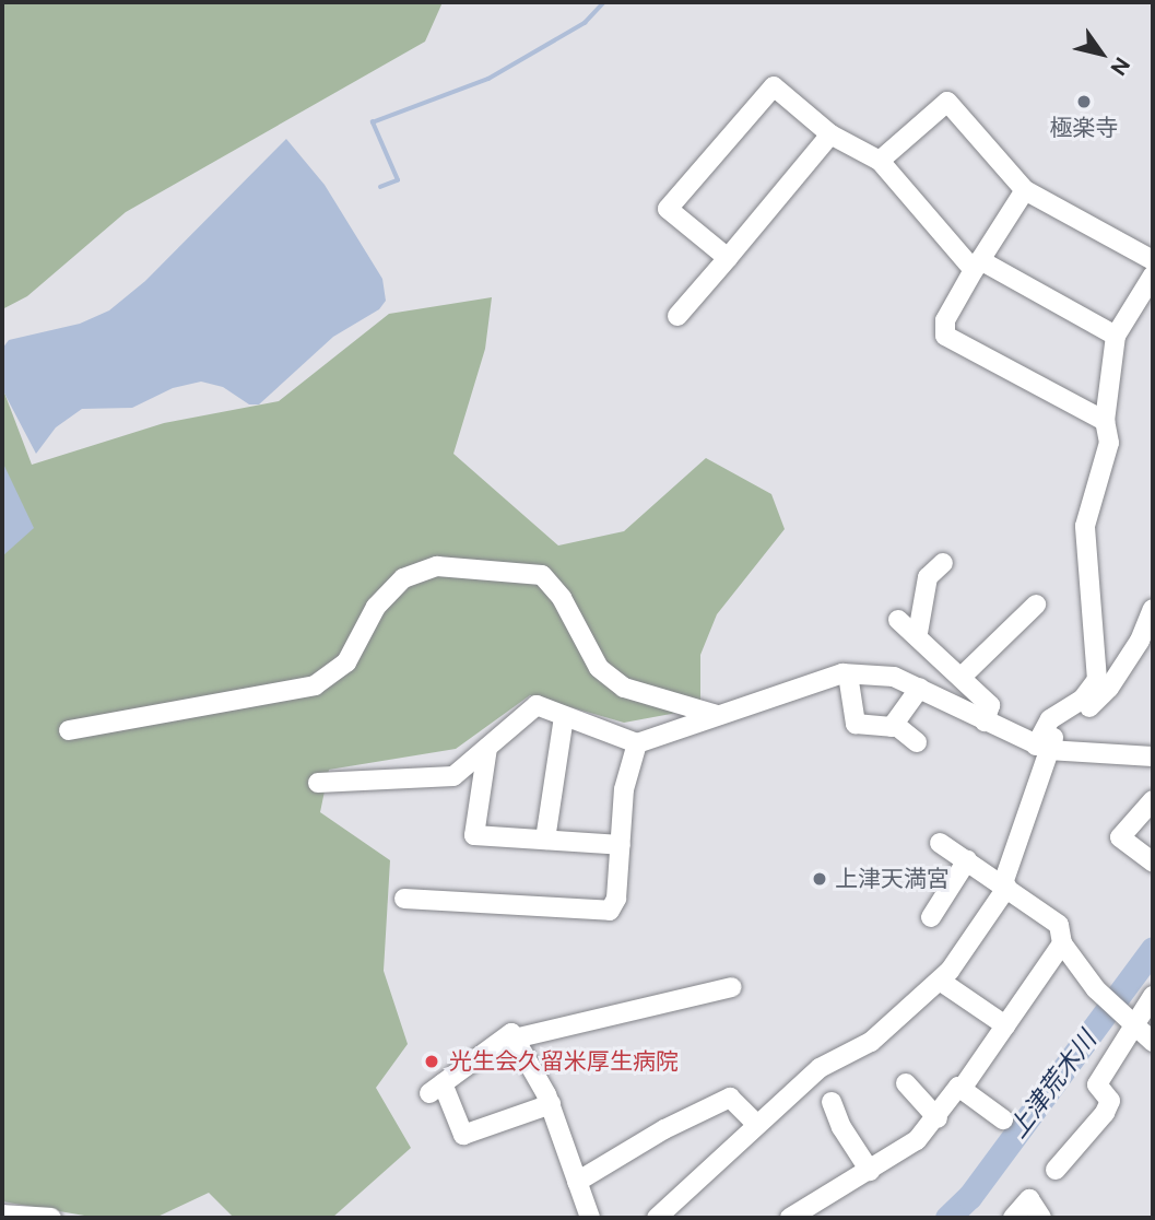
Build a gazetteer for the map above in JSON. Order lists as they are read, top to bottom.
{
  "water": ["上津荒木川"],
  "places": ["極楽寺", "上津天満宮", "光生会久留米厚生病院"],
  "north": "bottom right"
}
